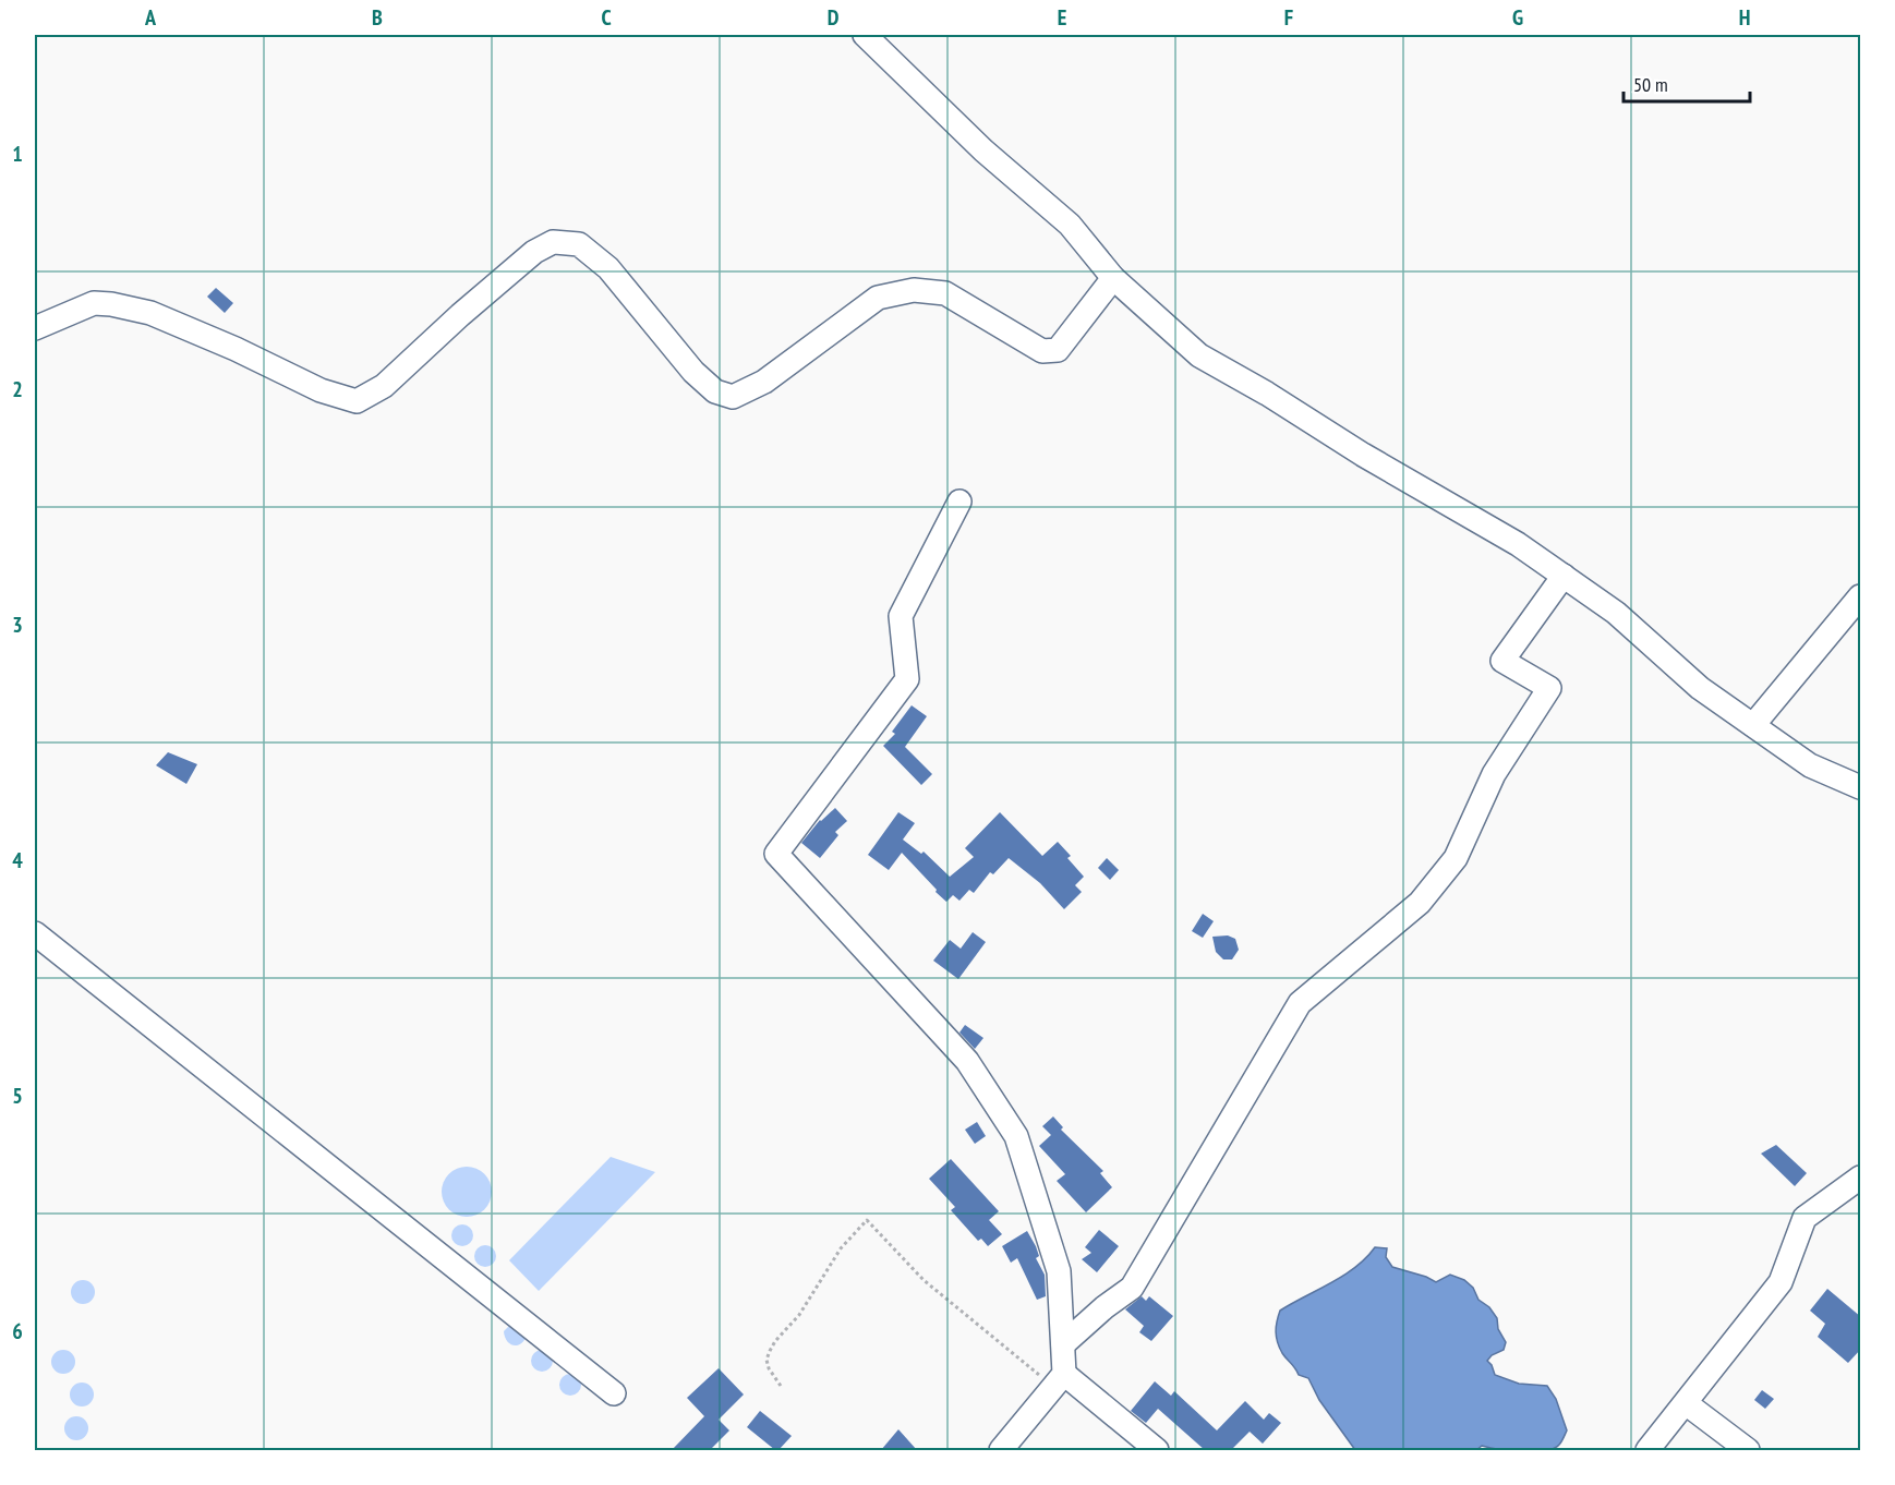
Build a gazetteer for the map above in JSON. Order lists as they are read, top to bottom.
{
  "scale_bar": "50 m",
  "grid": {
    "columns": [
      "A",
      "B",
      "C",
      "D",
      "E",
      "F",
      "G",
      "H"
    ],
    "rows": [
      "1",
      "2",
      "3",
      "4",
      "5",
      "6"
    ]
  }
}
